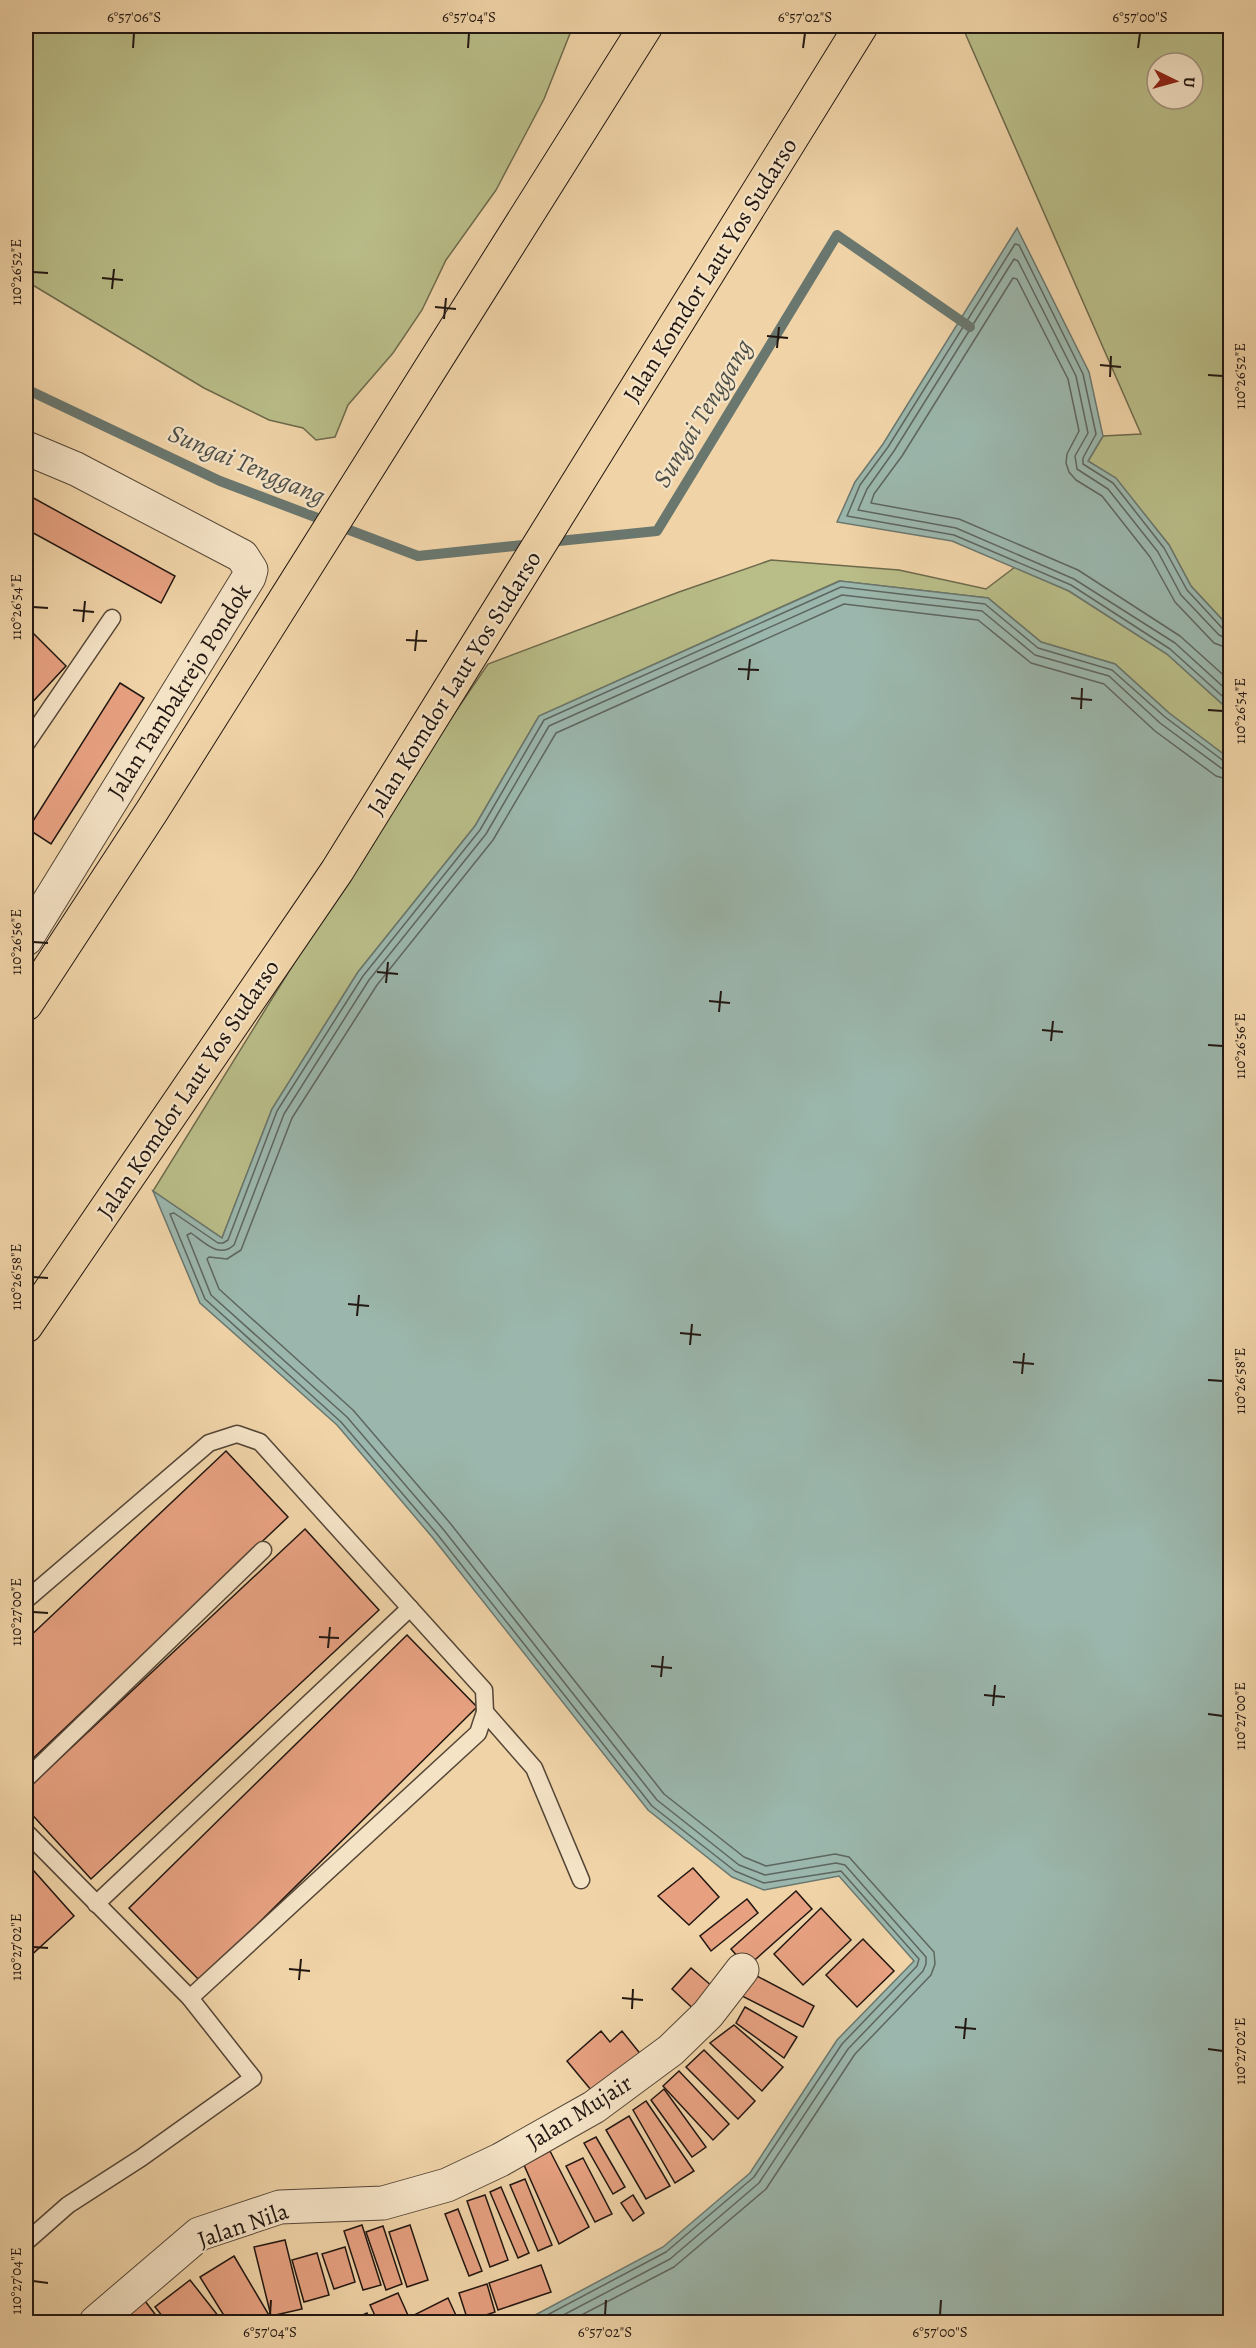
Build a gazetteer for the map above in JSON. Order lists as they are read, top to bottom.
{
  "streets": {
    "highway": ["Jalan Komdor Laut Yos Sudarso"],
    "street": ["Jalan Tambakrejo Pondok", "Jalan Mujair", "Jalan Nila"]
  },
  "crossings": [
    ["Jalan Mujair", "Jalan Nila"]
  ],
  "water": ["Sungai Tenggang"],
  "north": "right",
  "coordinates": [
    "6°57'06\"S",
    "6°57'04\"S",
    "6°57'02\"S",
    "6°57'00\"S",
    "110°26'52\"E",
    "110°26'54\"E",
    "110°26'56\"E",
    "110°26'58\"E",
    "110°27'00\"E",
    "110°27'02\"E",
    "110°27'04\"E"
  ]
}
